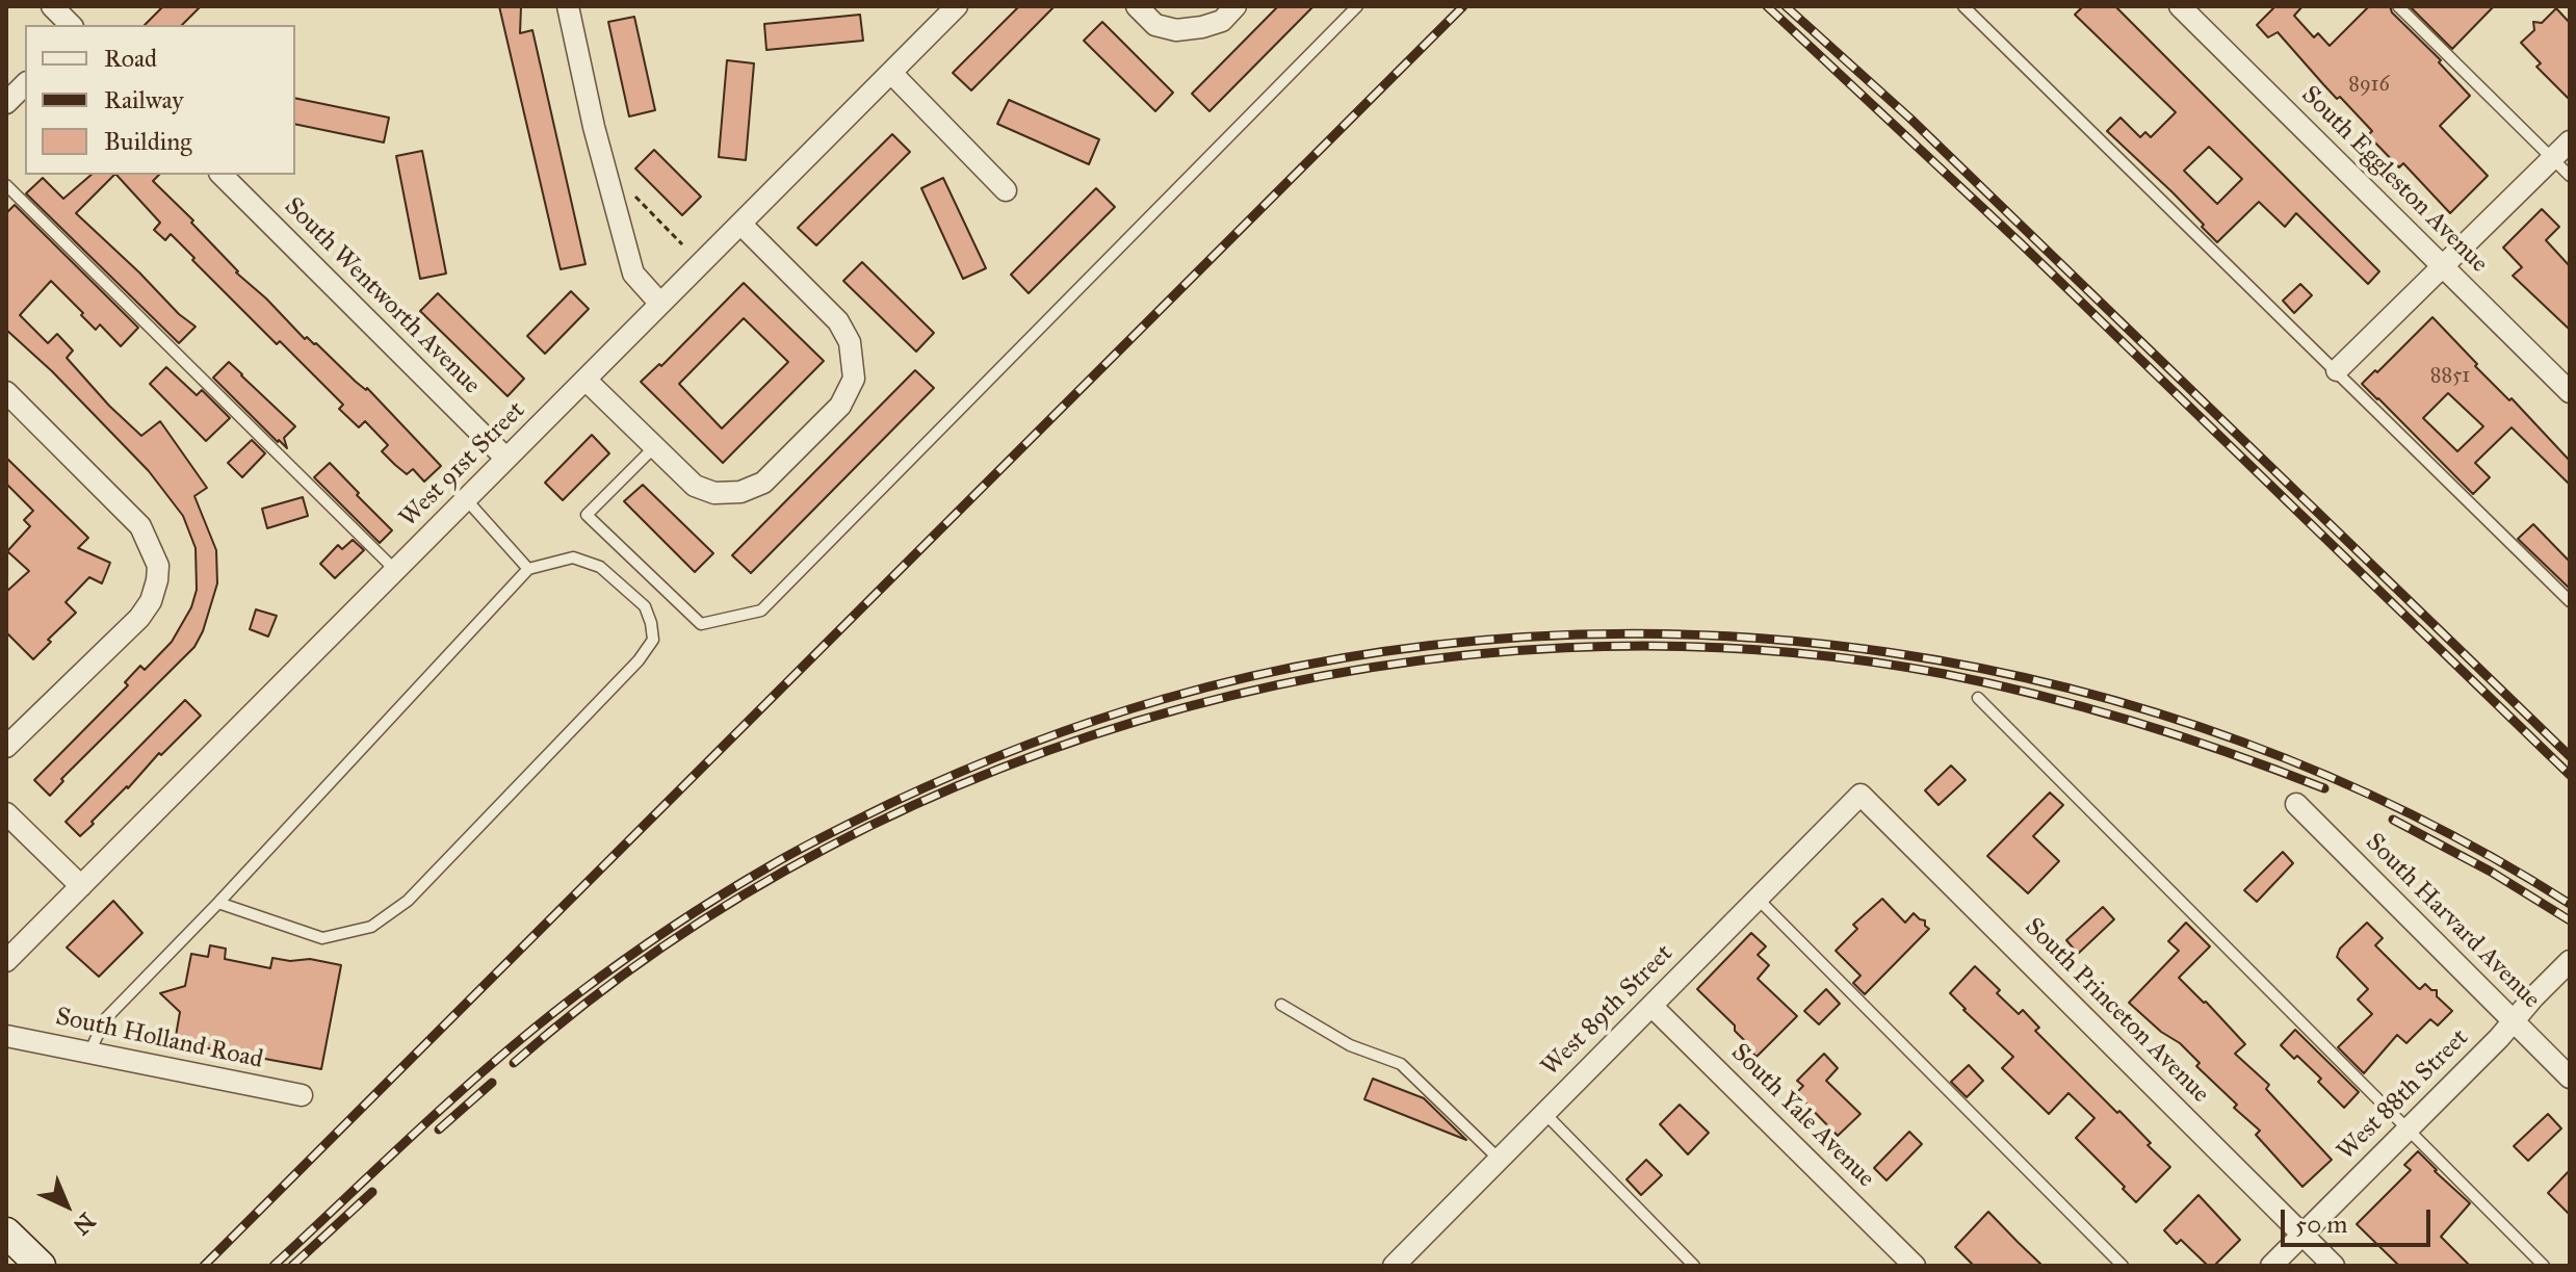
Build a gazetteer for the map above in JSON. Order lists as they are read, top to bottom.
{
  "streets": {
    "street": [
      "South Eggleston Avenue",
      "South Wentworth Avenue",
      "West 91st Street",
      "South Harvard Avenue",
      "West 89th Street",
      "South Princeton Avenue",
      "South Holland Road",
      "West 88th Street",
      "South Yale Avenue"
    ]
  },
  "crossings": [
    ["South Wentworth Avenue", "West 91st Street"],
    ["South Harvard Avenue", "West 88th Street"],
    ["West 89th Street", "South Princeton Avenue"],
    ["West 89th Street", "South Yale Avenue"],
    ["South Princeton Avenue", "West 88th Street"]
  ],
  "house_numbers": ["8916", "8851"],
  "legend": ["Road", "Railway", "Building"],
  "scale_bar": "50 m",
  "north": "bottom right"
}
